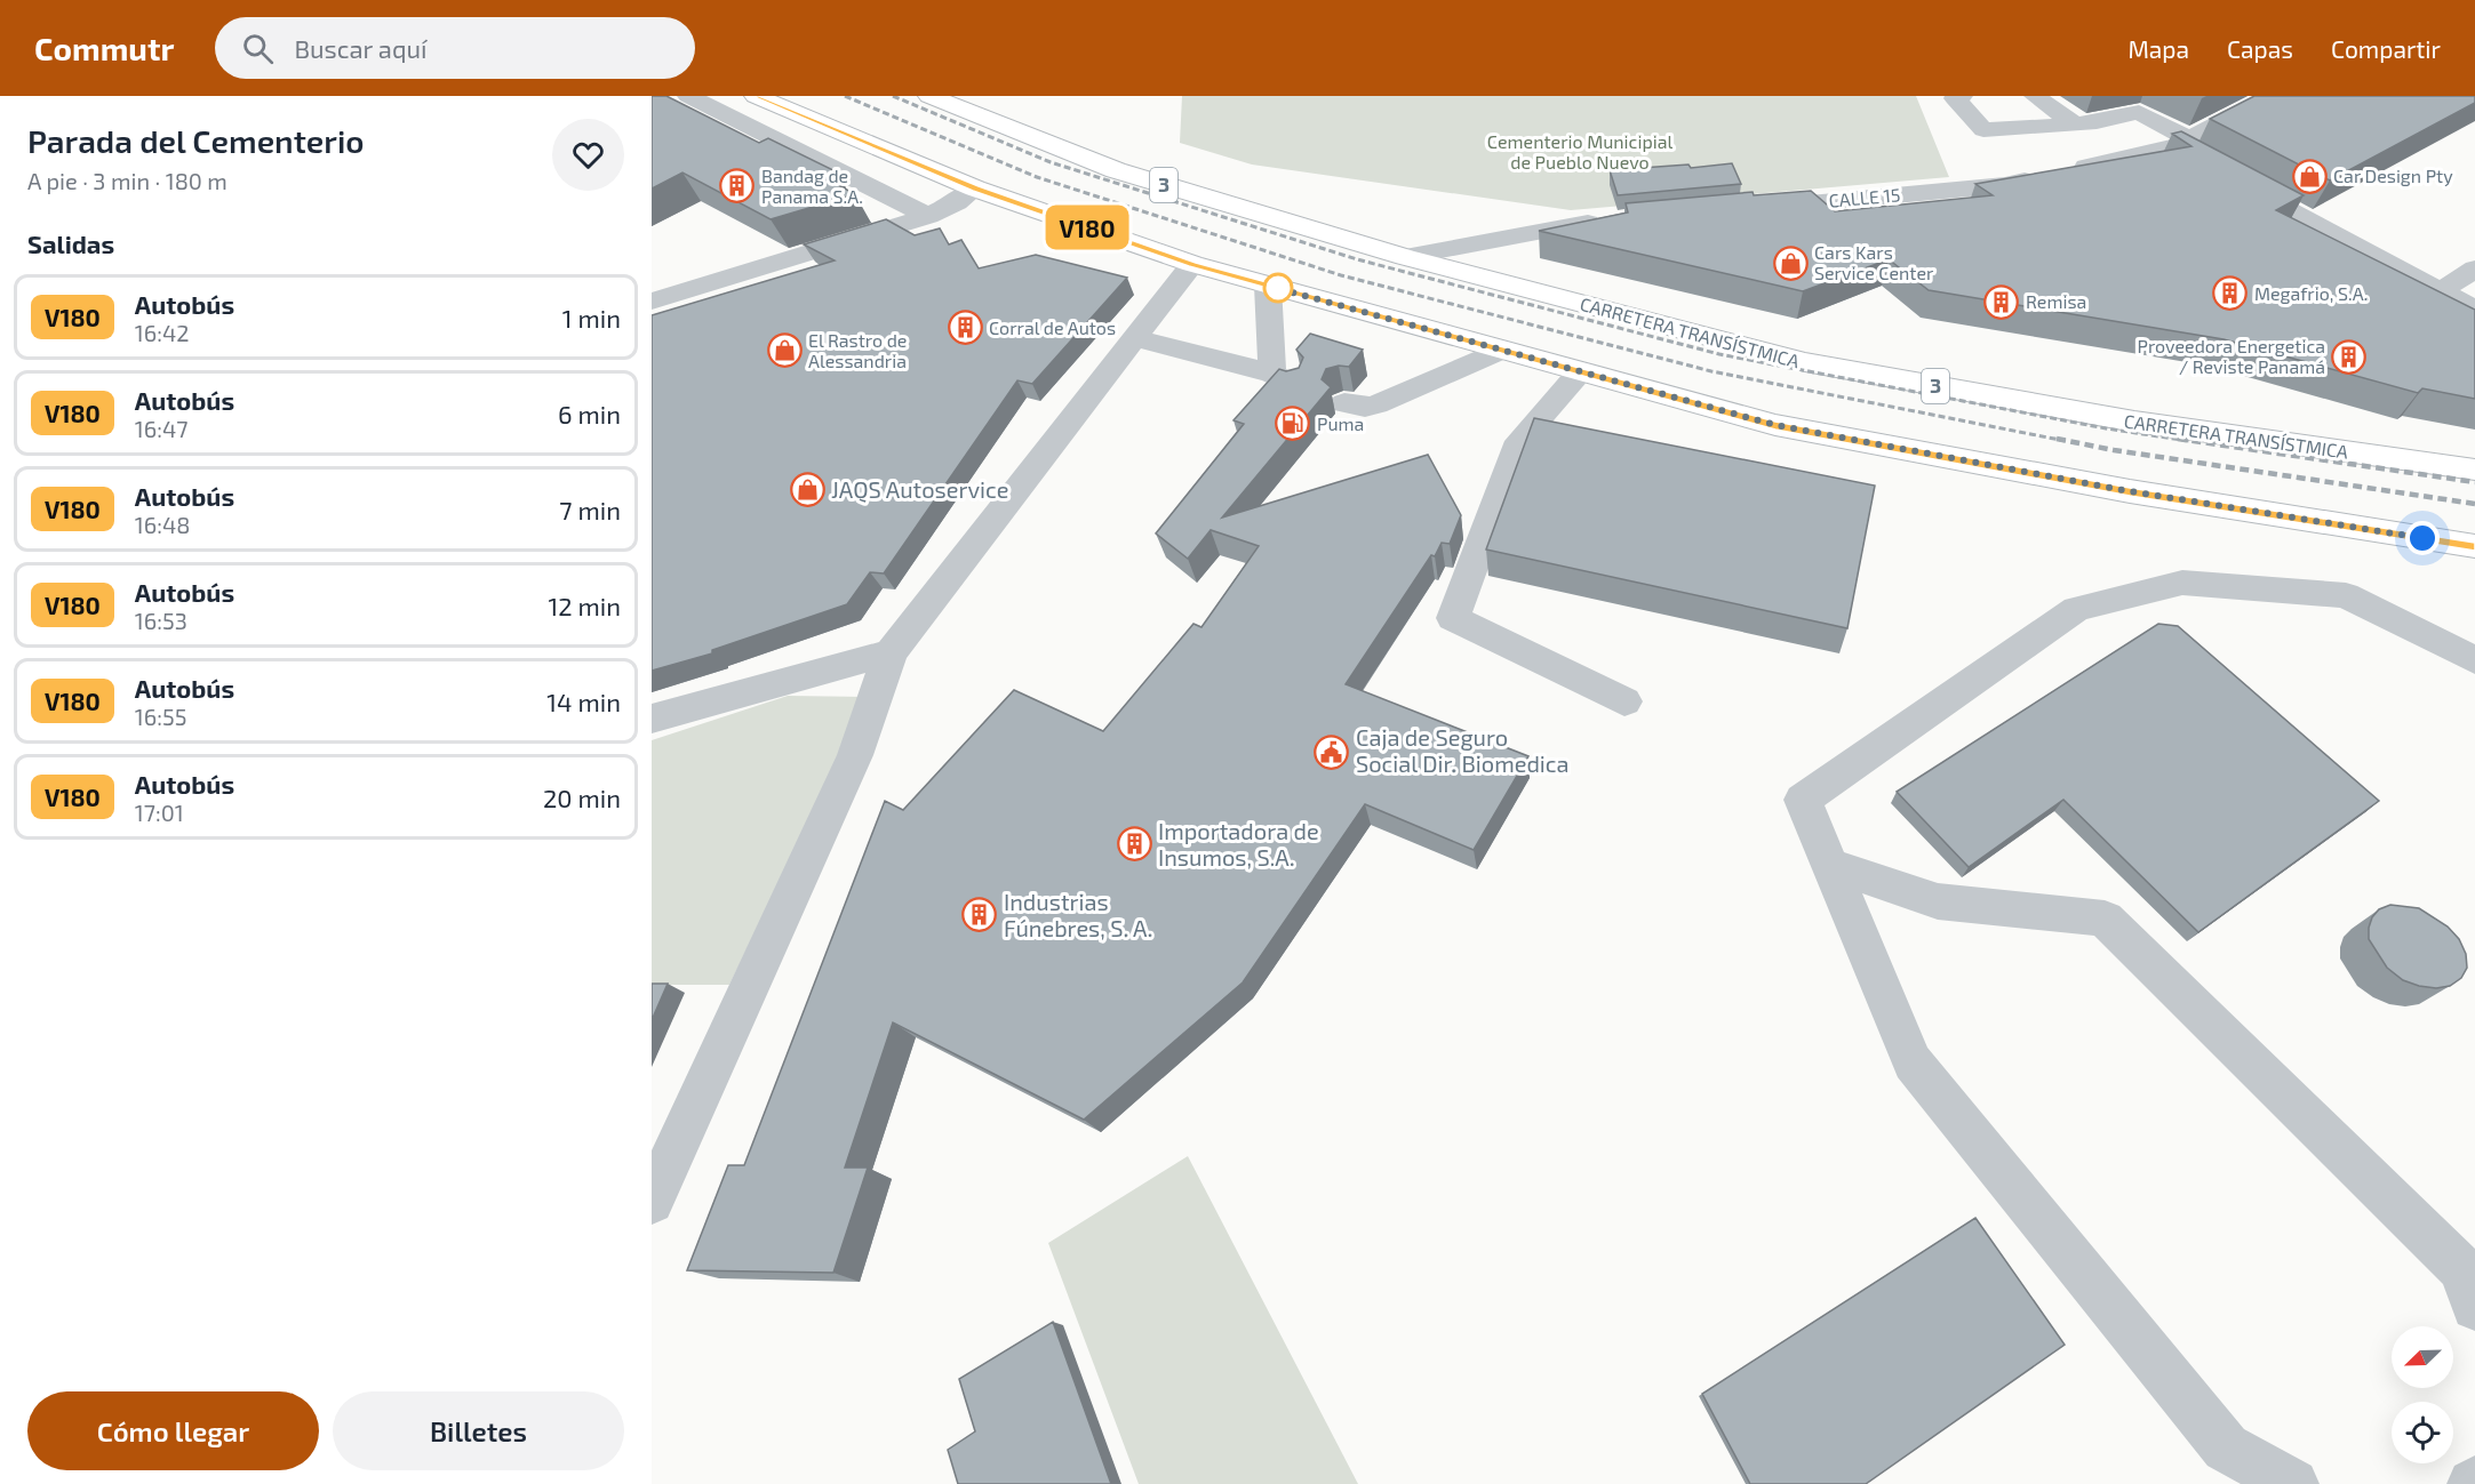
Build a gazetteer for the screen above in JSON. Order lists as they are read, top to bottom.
{
  "streets": {
    "main road": ["3", "CARRETERA TRANSÍSTMICA"],
    "street": ["CALLE 15"]
  },
  "parks": ["Cementerio Municipial de Pueblo Nuevo"],
  "places": {
    "shop": [
      "Car Design Pty",
      "Cars Kars Service Center",
      "El Rastro de Alessandria",
      "JAQS Autoservice"
    ],
    "building": [
      "Bandag de Panama S.A.",
      "Megafrio, S.A.",
      "Remisa",
      "Corral de Autos",
      "Proveedora Energetica / Reviste Panamá",
      "Importadora de Insumos, S.A.",
      "Industrias Fúnebres, S. A."
    ],
    "fuel station": ["Puma"],
    "public building": ["Caja de Seguro Social Dir. Biomedica"]
  },
  "lines": ["bus line V180"],
  "north": "bottom left",
  "page": {
    "header": "Commutr",
    "search": "Buscar aquí",
    "nav": ["Mapa", "Capas", "Compartir"],
    "heading": [
      ["Parada del Cementerio", "A pie · 3 min · 180 m"],
      "Salidas"
    ],
    "on_map": "V180",
    "list": [
      {
        "mark": "V180",
        "name": "Autobús",
        "note": "16:42",
        "value": "1 min"
      },
      {
        "mark": "V180",
        "name": "Autobús",
        "note": "16:47",
        "value": "6 min"
      },
      {
        "mark": "V180",
        "name": "Autobús",
        "note": "16:48",
        "value": "7 min"
      },
      {
        "mark": "V180",
        "name": "Autobús",
        "note": "16:53",
        "value": "12 min"
      },
      {
        "mark": "V180",
        "name": "Autobús",
        "note": "16:55",
        "value": "14 min"
      },
      {
        "mark": "V180",
        "name": "Autobús",
        "note": "17:01",
        "value": "20 min"
      }
    ],
    "buttons": ["Cómo llegar", "Billetes"]
  }
}
